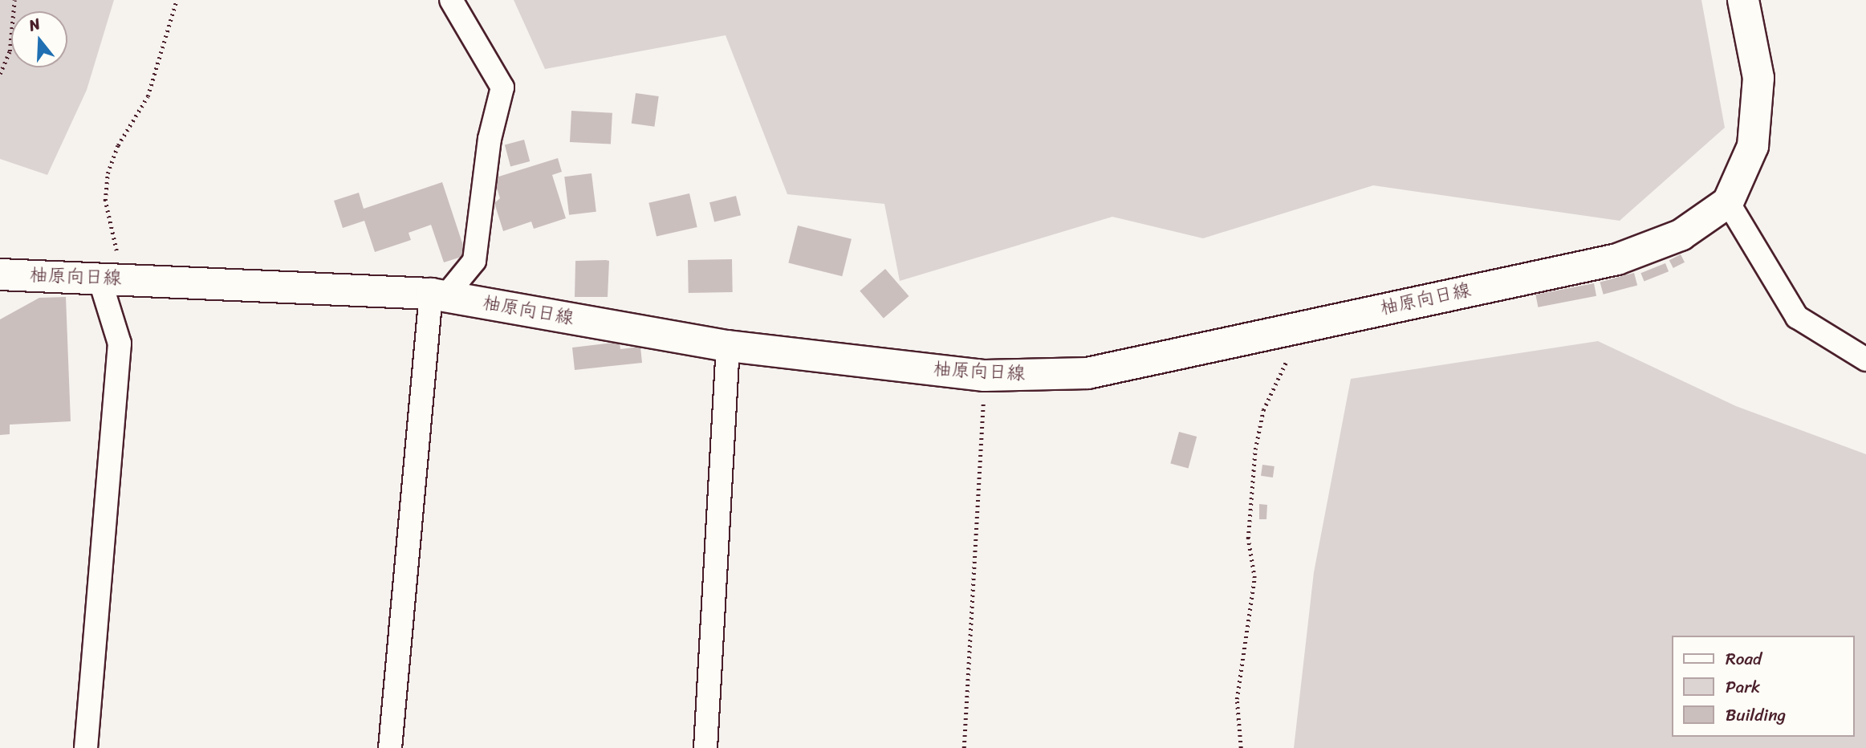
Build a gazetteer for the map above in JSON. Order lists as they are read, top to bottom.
{
  "streets": {
    "main road": ["柚原向日線"]
  },
  "legend": ["Road", "Park", "Building"],
  "north": "top"
}
